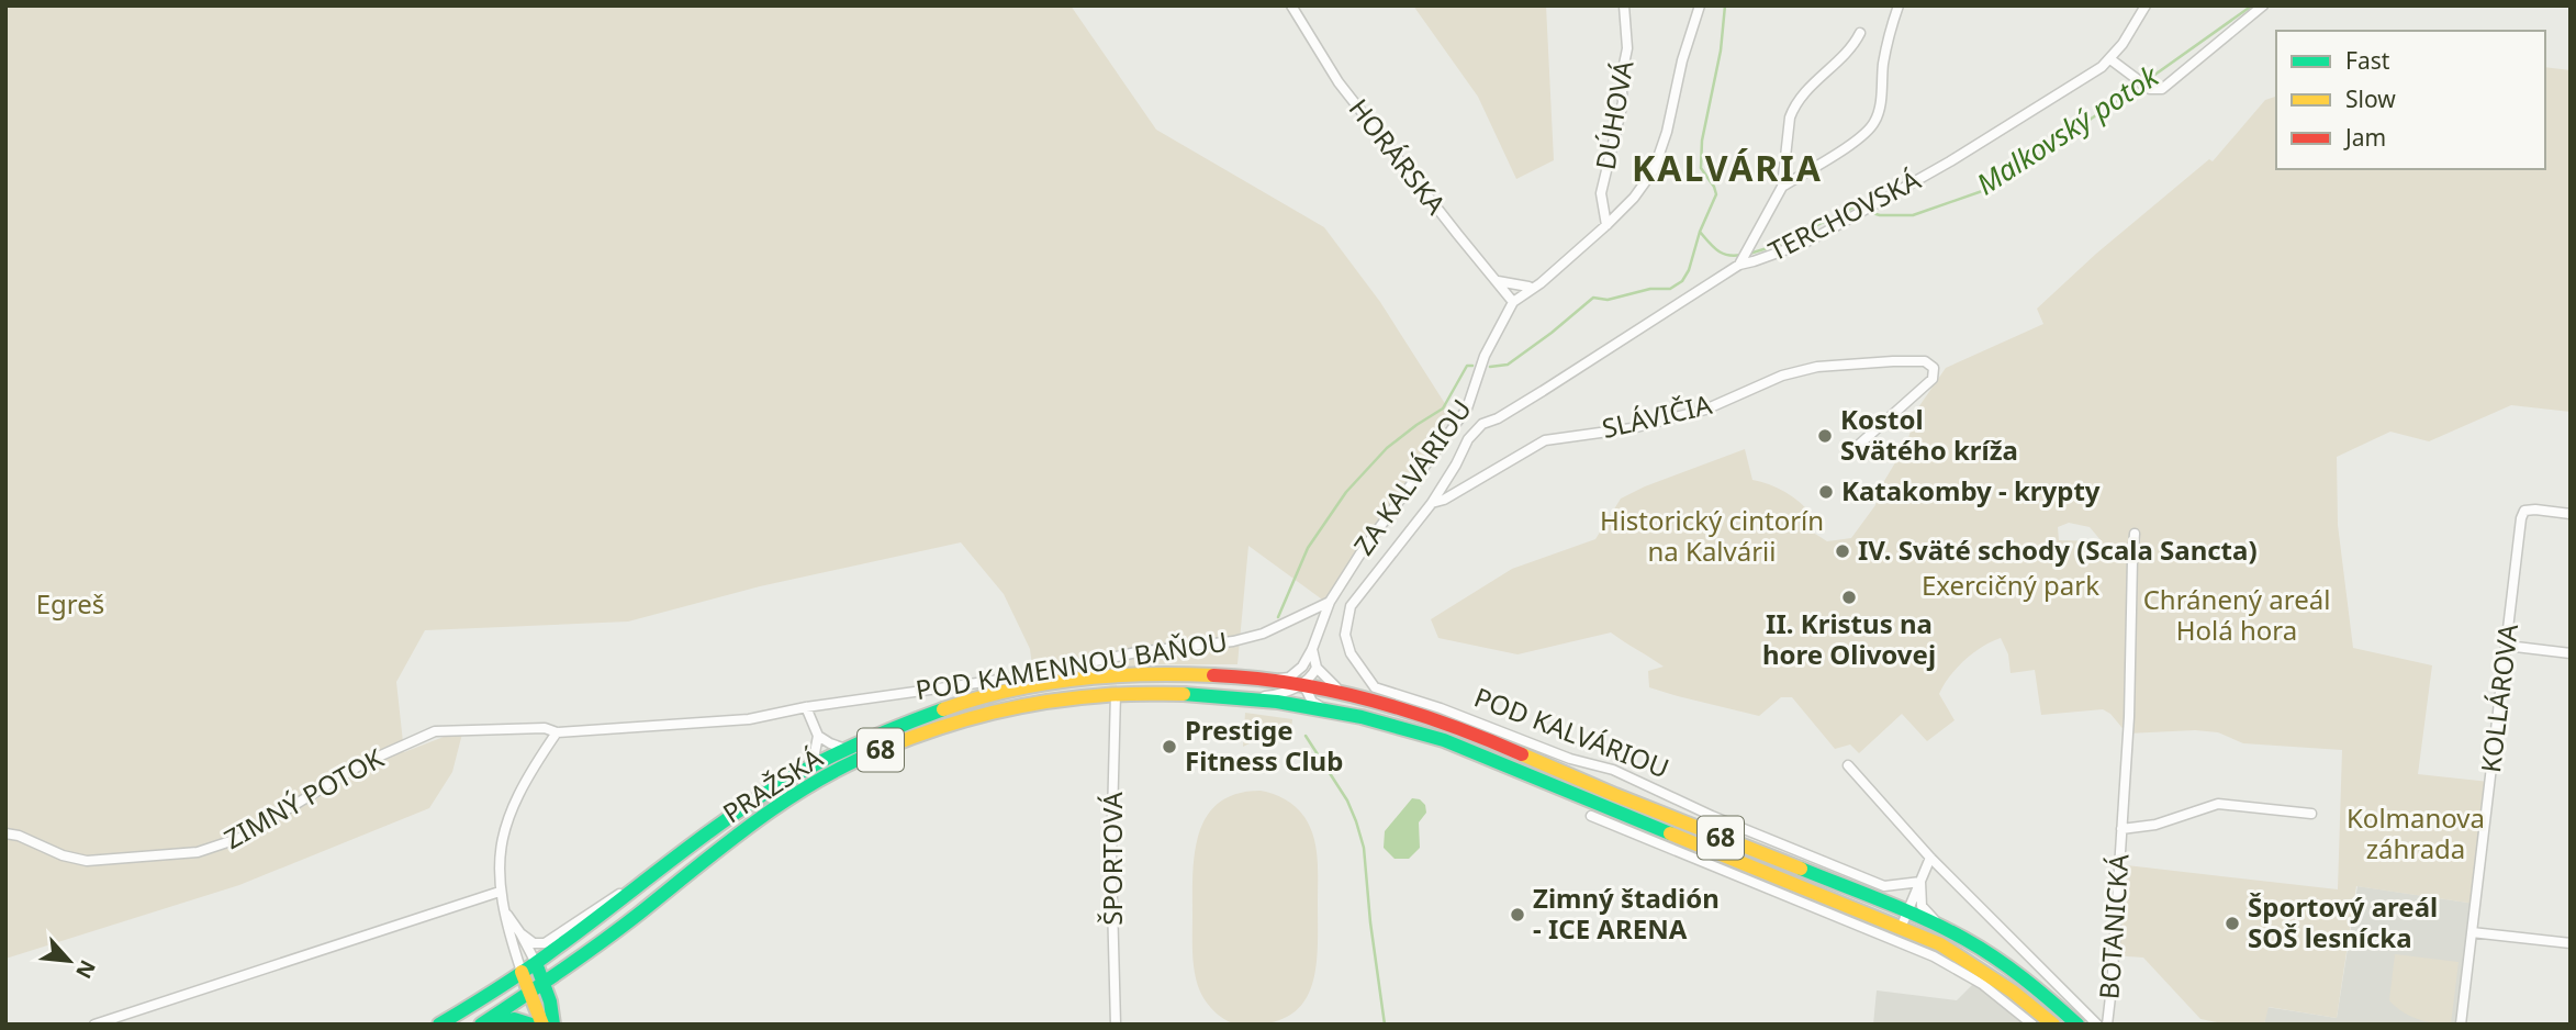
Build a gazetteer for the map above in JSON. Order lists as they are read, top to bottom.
{
  "streets": {
    "main road": ["POD KALVÁRIOU", "68", "PRAŽSKÁ"],
    "street": [
      "DÚHOVÁ",
      "HORÁRSKA",
      "TERCHOVSKÁ",
      "SLÁVIČIA",
      "ZA KALVÁRIOU",
      "POD KAMENNOU BAŇOU",
      "KOLLÁROVA",
      "ZIMNÝ POTOK",
      "ŠPORTOVÁ",
      "BOTANICKÁ"
    ]
  },
  "crossings": [
    ["DÚHOVÁ", "ZA KALVÁRIOU"],
    ["HORÁRSKA", "ZA KALVÁRIOU"],
    ["TERCHOVSKÁ", "SLÁVIČIA"],
    ["SLÁVIČIA", "POD KALVÁRIOU"],
    ["ZA KALVÁRIOU", "POD KAMENNOU BAŇOU"],
    ["POD KAMENNOU BAŇOU", "ZIMNÝ POTOK"],
    ["POD KALVÁRIOU", "PRAŽSKÁ"],
    ["PRAŽSKÁ", "ŠPORTOVÁ"]
  ],
  "districts": ["KALVÁRIA"],
  "water": ["Malkovský potok"],
  "parks": [
    "Historický cintorín na Kalvárii",
    "Exercičný park",
    "Chránený areál Holá hora",
    "Egreš",
    "Kolmanova záhrada"
  ],
  "places": [
    "Kostol Svätého kríža",
    "Katakomby - krypty",
    "IV. Sväté schody (Scala Sancta)",
    "II. Kristus na hore Olivovej",
    "Prestige Fitness Club",
    "Zimný štadión - ICE ARENA",
    "Športový areál SOŠ lesnícka"
  ],
  "legend": ["Fast", "Slow", "Jam"],
  "north": "bottom right"
}
